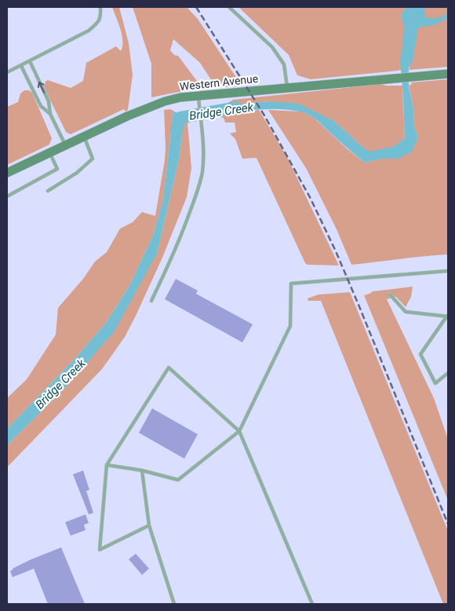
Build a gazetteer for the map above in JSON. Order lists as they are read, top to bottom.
{
  "streets": {
    "street": ["Western Avenue"]
  },
  "water": ["Bridge Creek"]
}
